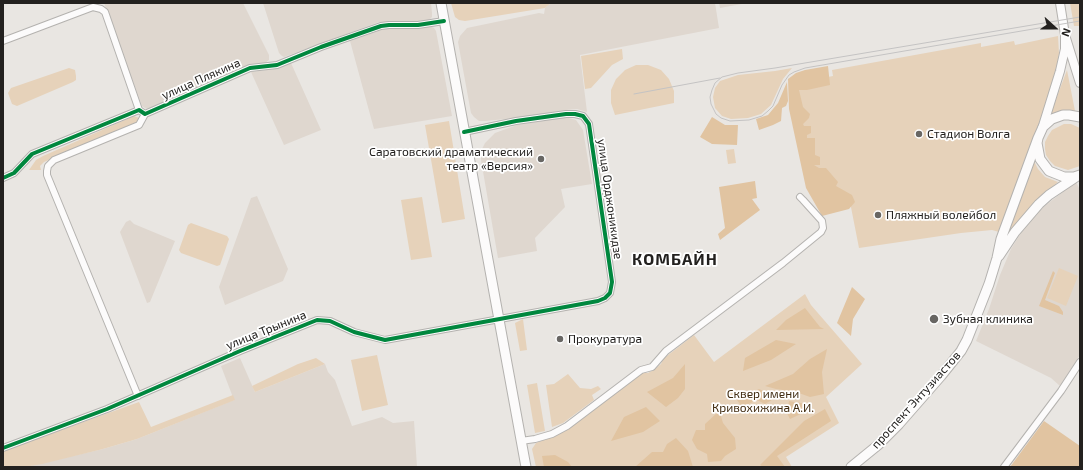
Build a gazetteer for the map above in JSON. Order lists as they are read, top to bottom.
{
  "streets": {
    "main road": ["проспект Энтузиастов"],
    "street": ["улица Плякина", "улица Орджоникидзе", "улица Трынина"]
  },
  "crossings": [
    ["улица Орджоникидзе", "улица Трынина"]
  ],
  "districts": ["КОМБАЙН"],
  "parks": ["Сквер имени Кривохижина А.И."],
  "places": [
    "Стадион Волга",
    "Саратовский драматический театр «Версия»",
    "Пляжный волейбол",
    "Зубная клиника",
    "Прокуратура"
  ],
  "north": "right"
}
